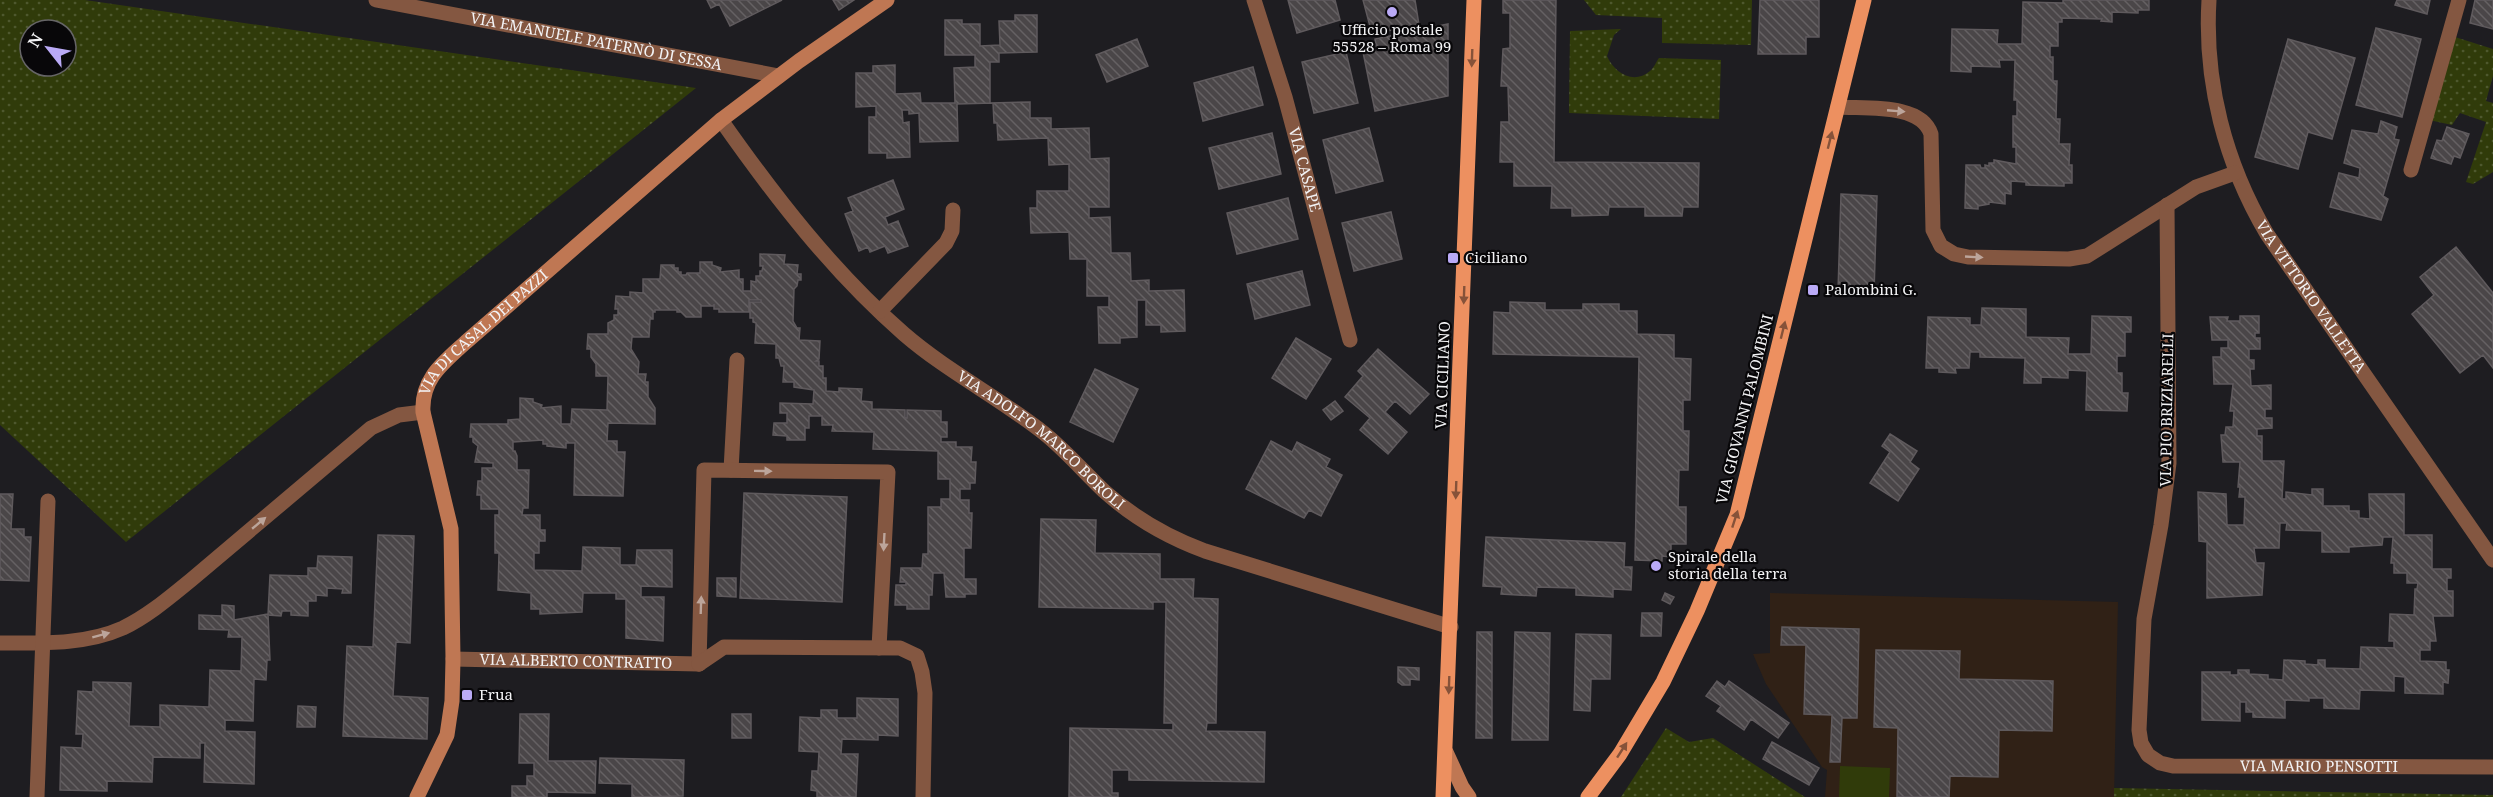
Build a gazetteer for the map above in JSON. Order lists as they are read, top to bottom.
{
  "streets": {
    "main road": ["VIA CICILIANO", "VIA GIOVANNI PALOMBINI"],
    "street": [
      "VIA EMANUELE PATERNÒ DI SESSA",
      "VIA CASAPE",
      "VIA VITTORIO VALLETTA",
      "VIA DI CASAL DEI PAZZI",
      "VIA PIO BRIZIARELLI",
      "VIA ADOLFO MARCO BOROLI",
      "VIA ALBERTO CONTRATTO",
      "VIA MARIO PENSOTTI"
    ]
  },
  "crossings": [
    ["VIA EMANUELE PATERNÒ DI SESSA", "VIA DI CASAL DEI PAZZI"],
    ["VIA DI CASAL DEI PAZZI", "VIA ADOLFO MARCO BOROLI"],
    ["VIA CICILIANO", "VIA ADOLFO MARCO BOROLI"],
    ["VIA PIO BRIZIARELLI", "VIA MARIO PENSOTTI"]
  ],
  "one_way": ["VIA DI CASAL DEI PAZZI", "VIA CICILIANO", "VIA GIOVANNI PALOMBINI"],
  "places": {
    "other": ["Ufficio postale 55528 – Roma 99", "Spirale della storia della terra"],
    "transit": ["Ciciliano", "Palombini G.", "Frua"]
  },
  "north": "top left"
}
